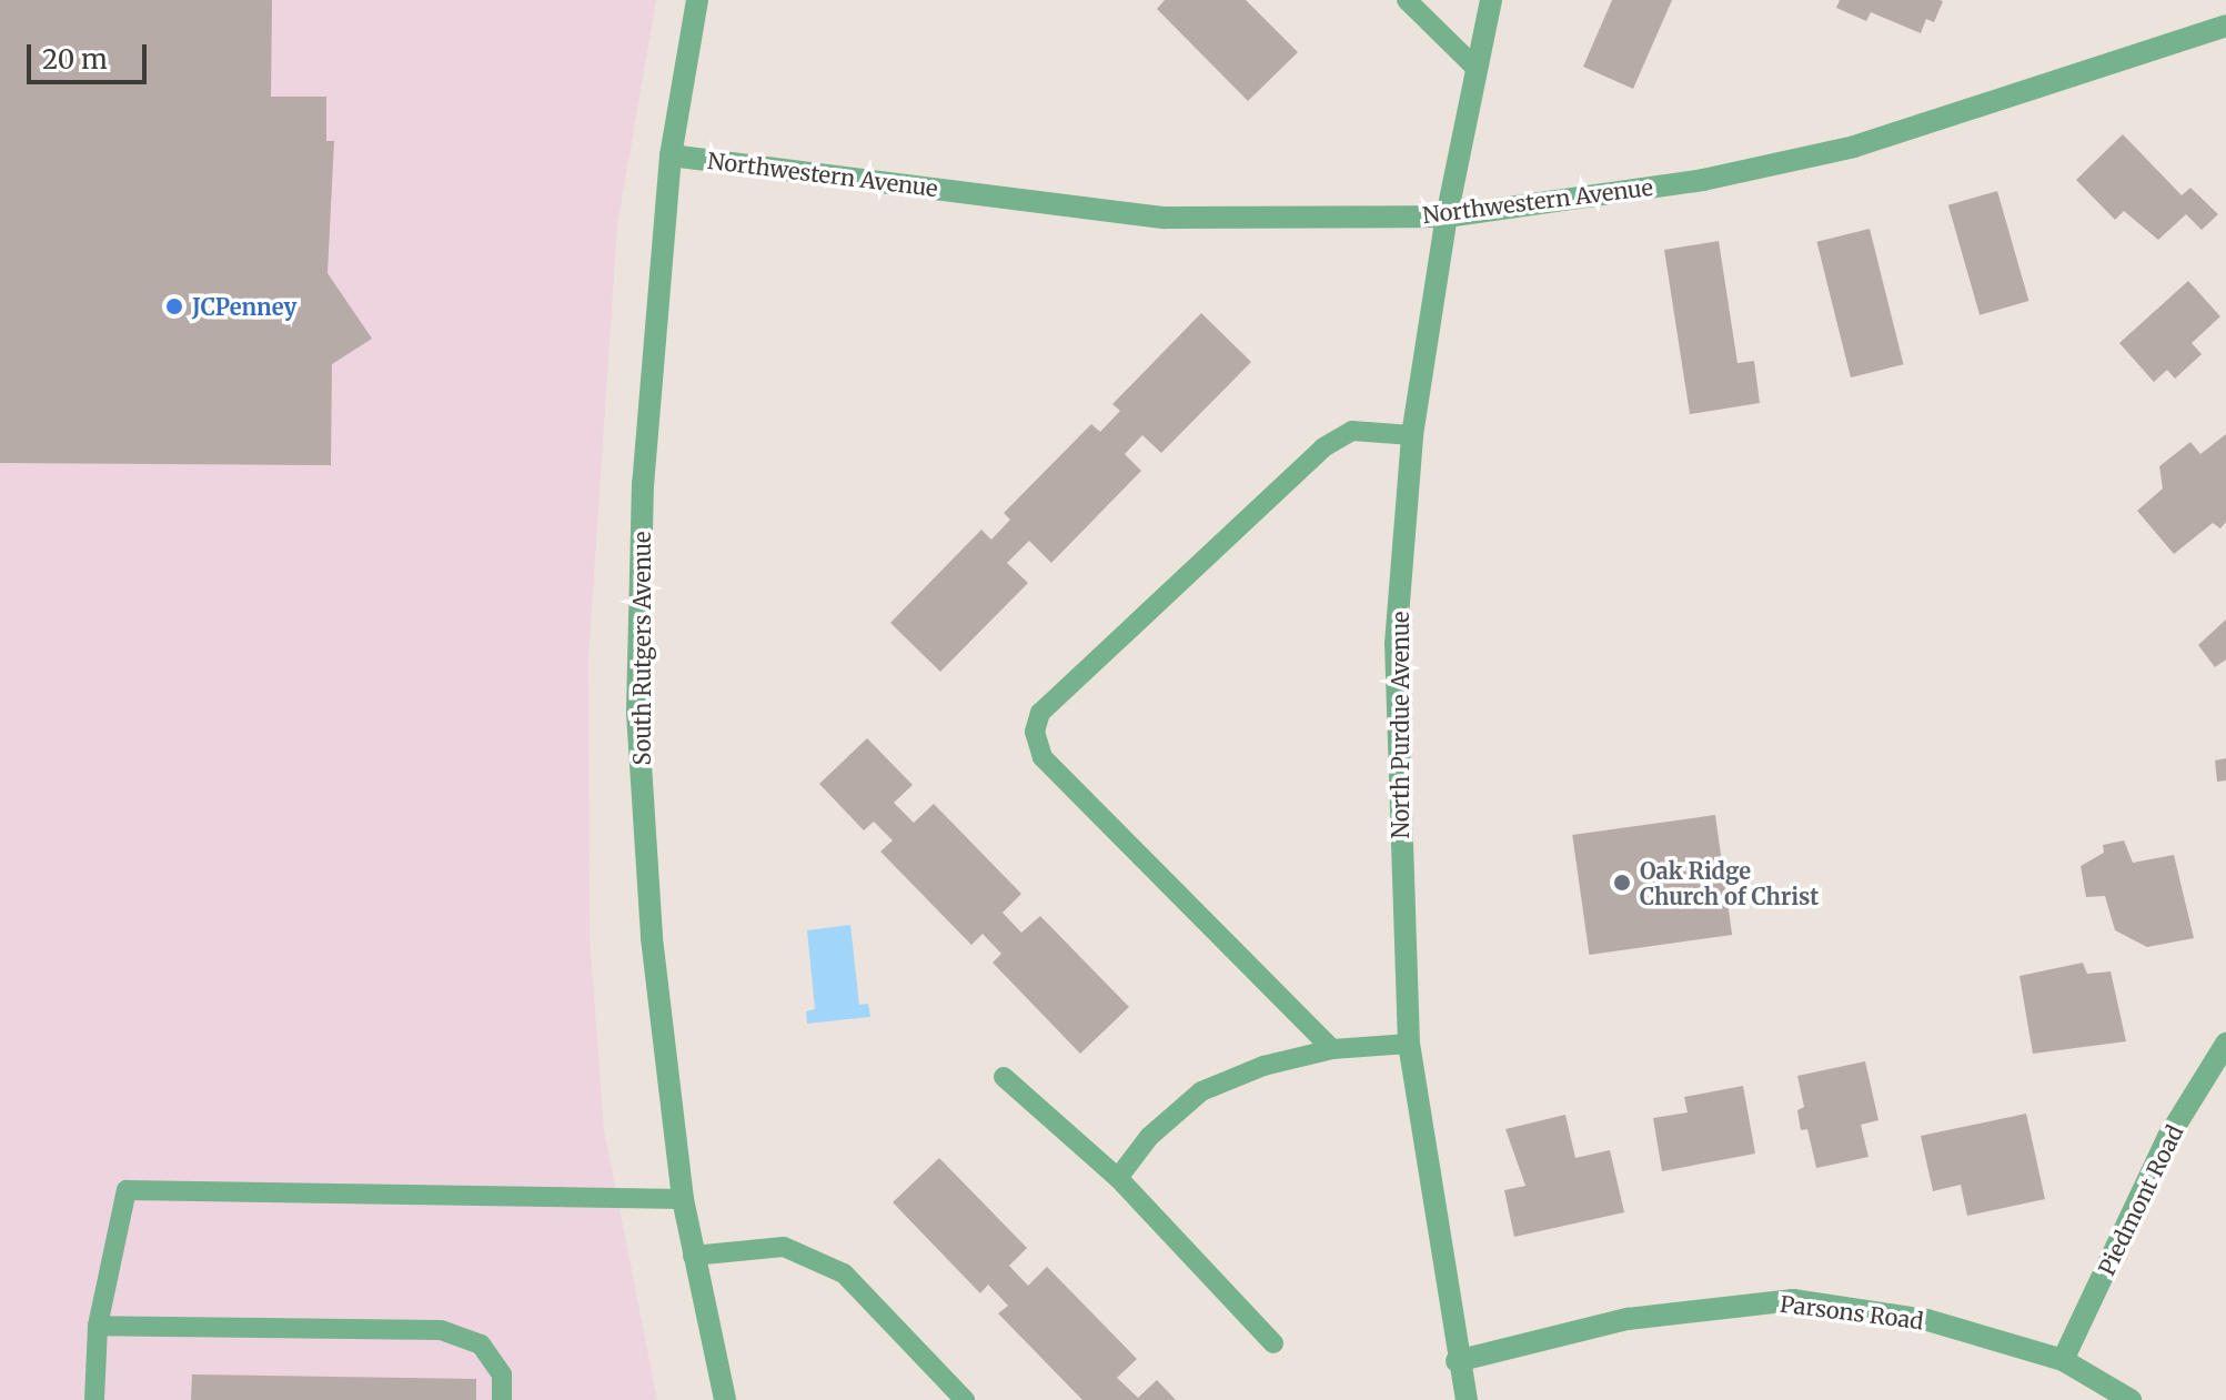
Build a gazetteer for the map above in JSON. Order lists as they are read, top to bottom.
{
  "streets": {
    "street": [
      "Northwestern Avenue",
      "South Rutgers Avenue",
      "North Purdue Avenue",
      "Piedmont Road",
      "Parsons Road"
    ]
  },
  "crossings": [
    ["Northwestern Avenue", "South Rutgers Avenue"],
    ["Northwestern Avenue", "North Purdue Avenue"],
    ["North Purdue Avenue", "Parsons Road"],
    ["Piedmont Road", "Parsons Road"]
  ],
  "places": ["JCPenney", "Oak Ridge Church of Christ"],
  "scale_bar": "20 m"
}
